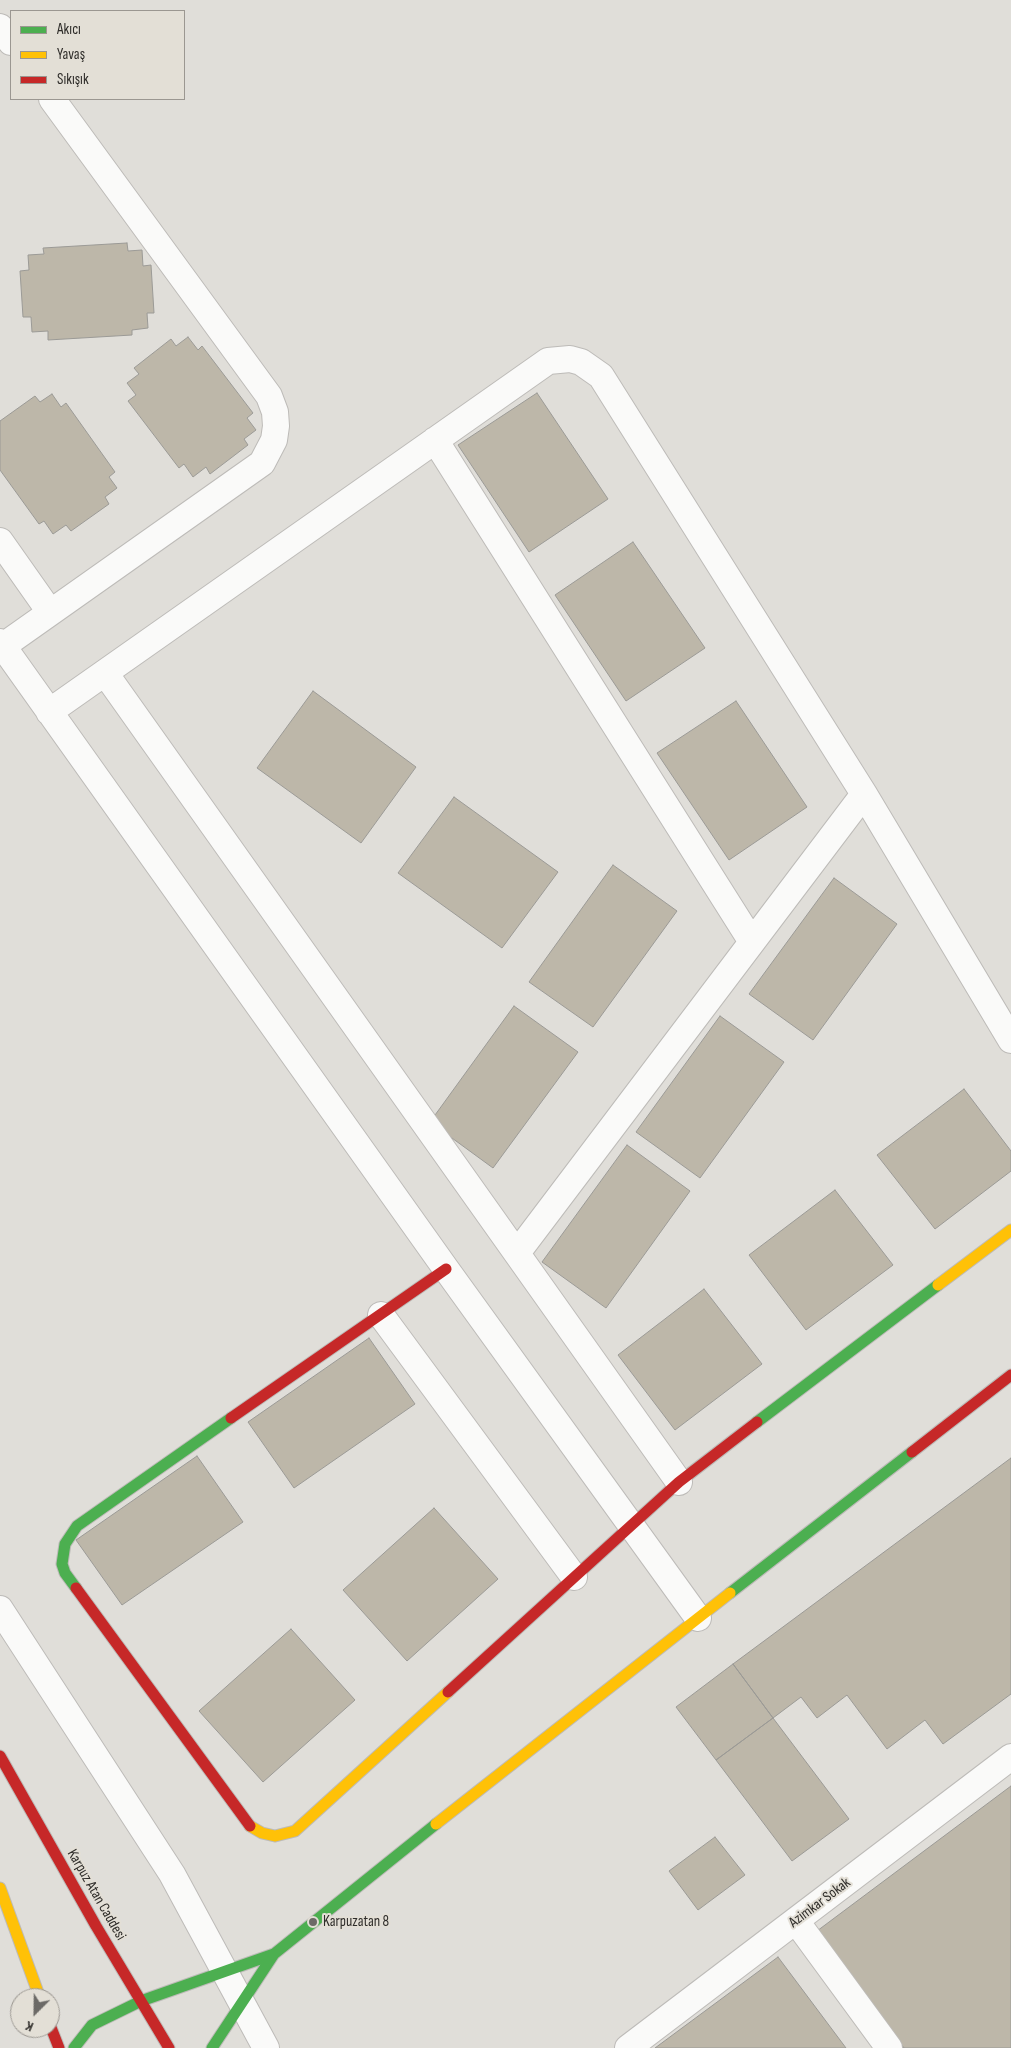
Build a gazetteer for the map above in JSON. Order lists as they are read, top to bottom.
{
  "streets": {
    "street": ["Karpuz Atan Caddesi", "Azimkar Sokak"]
  },
  "places": ["Karpuzatan 8"],
  "legend": ["Akıcı", "Yavaş", "Sıkışık"],
  "north": "bottom left"
}
